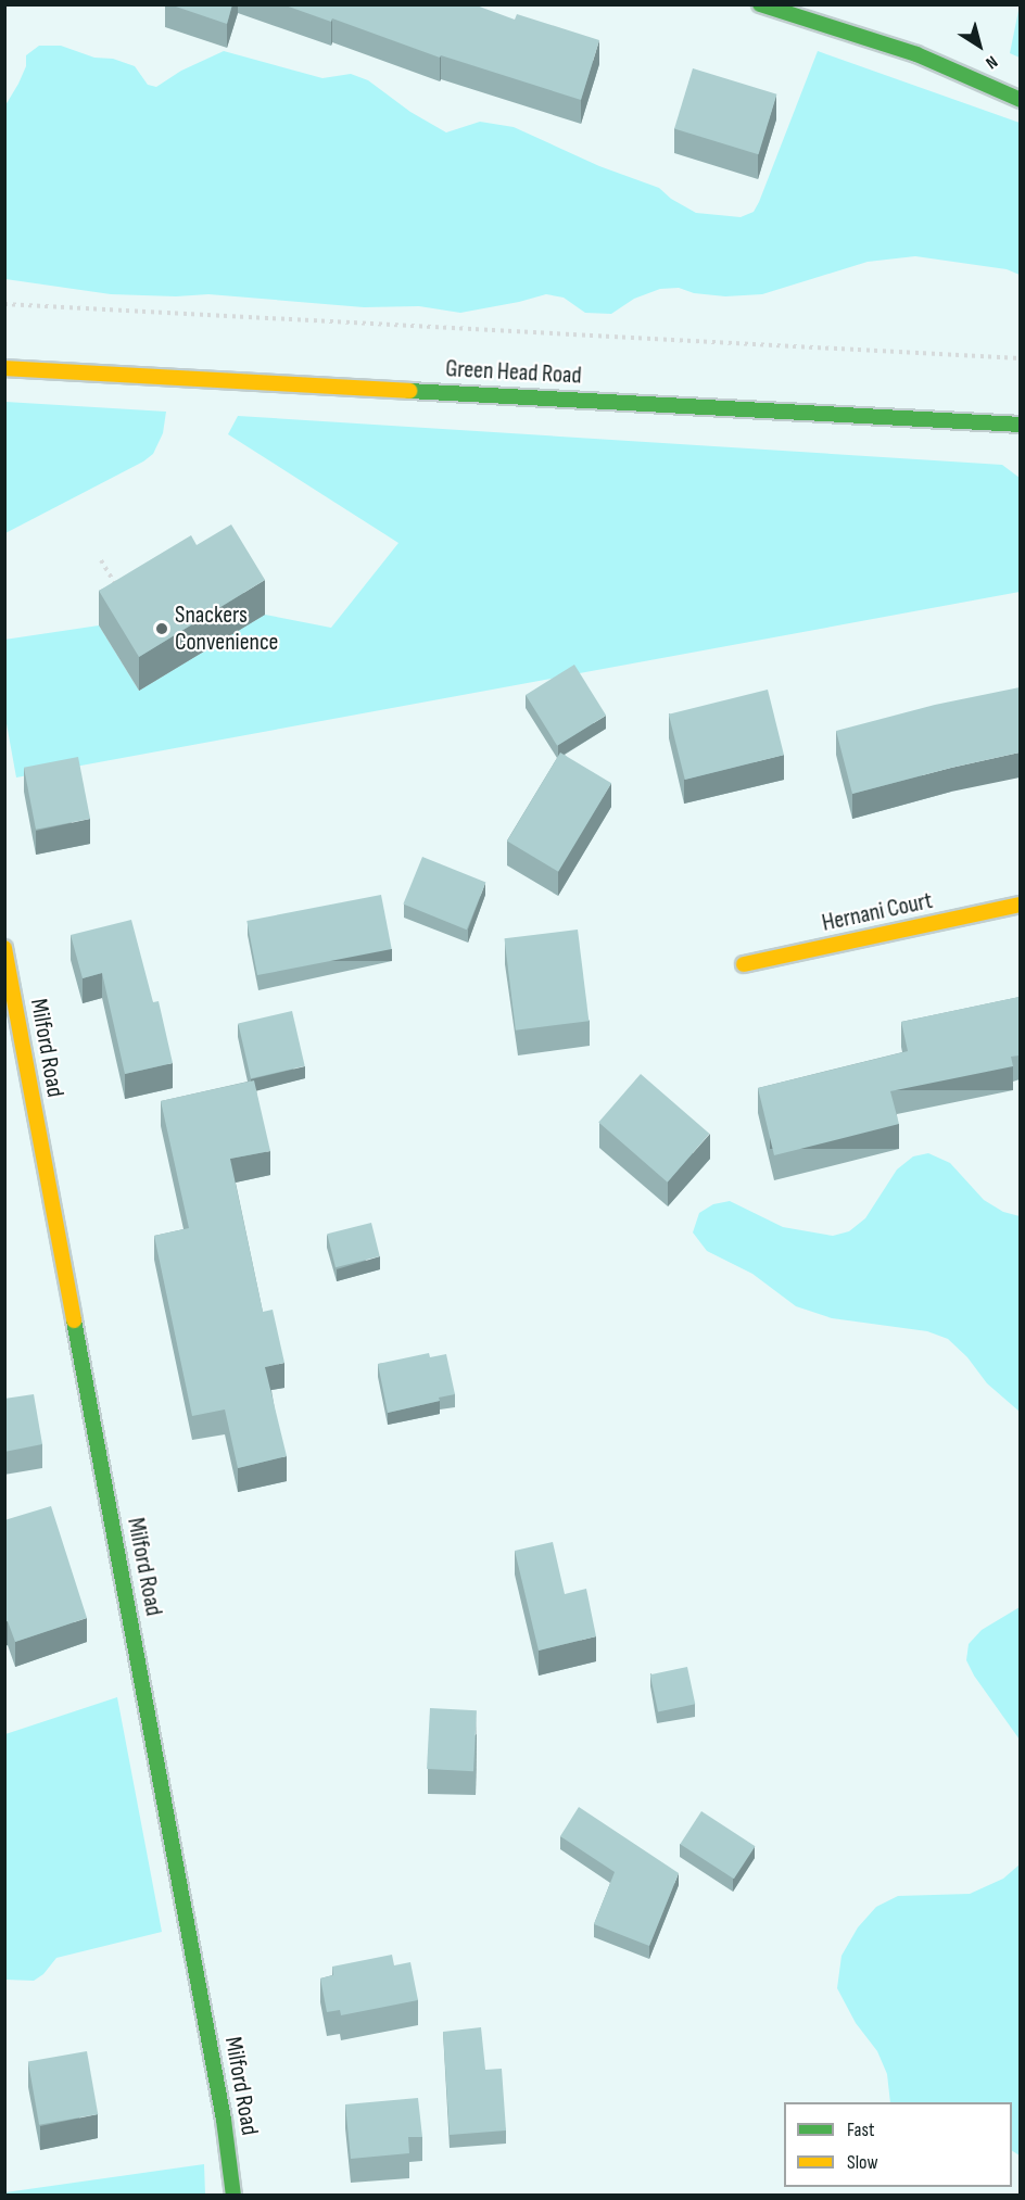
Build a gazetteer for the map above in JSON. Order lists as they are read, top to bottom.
{
  "streets": {
    "street": ["Green Head Road", "Hernani Court", "Milford Road"]
  },
  "places": ["Snackers Convenience"],
  "legend": ["Fast", "Slow"],
  "north": "bottom right"
}
